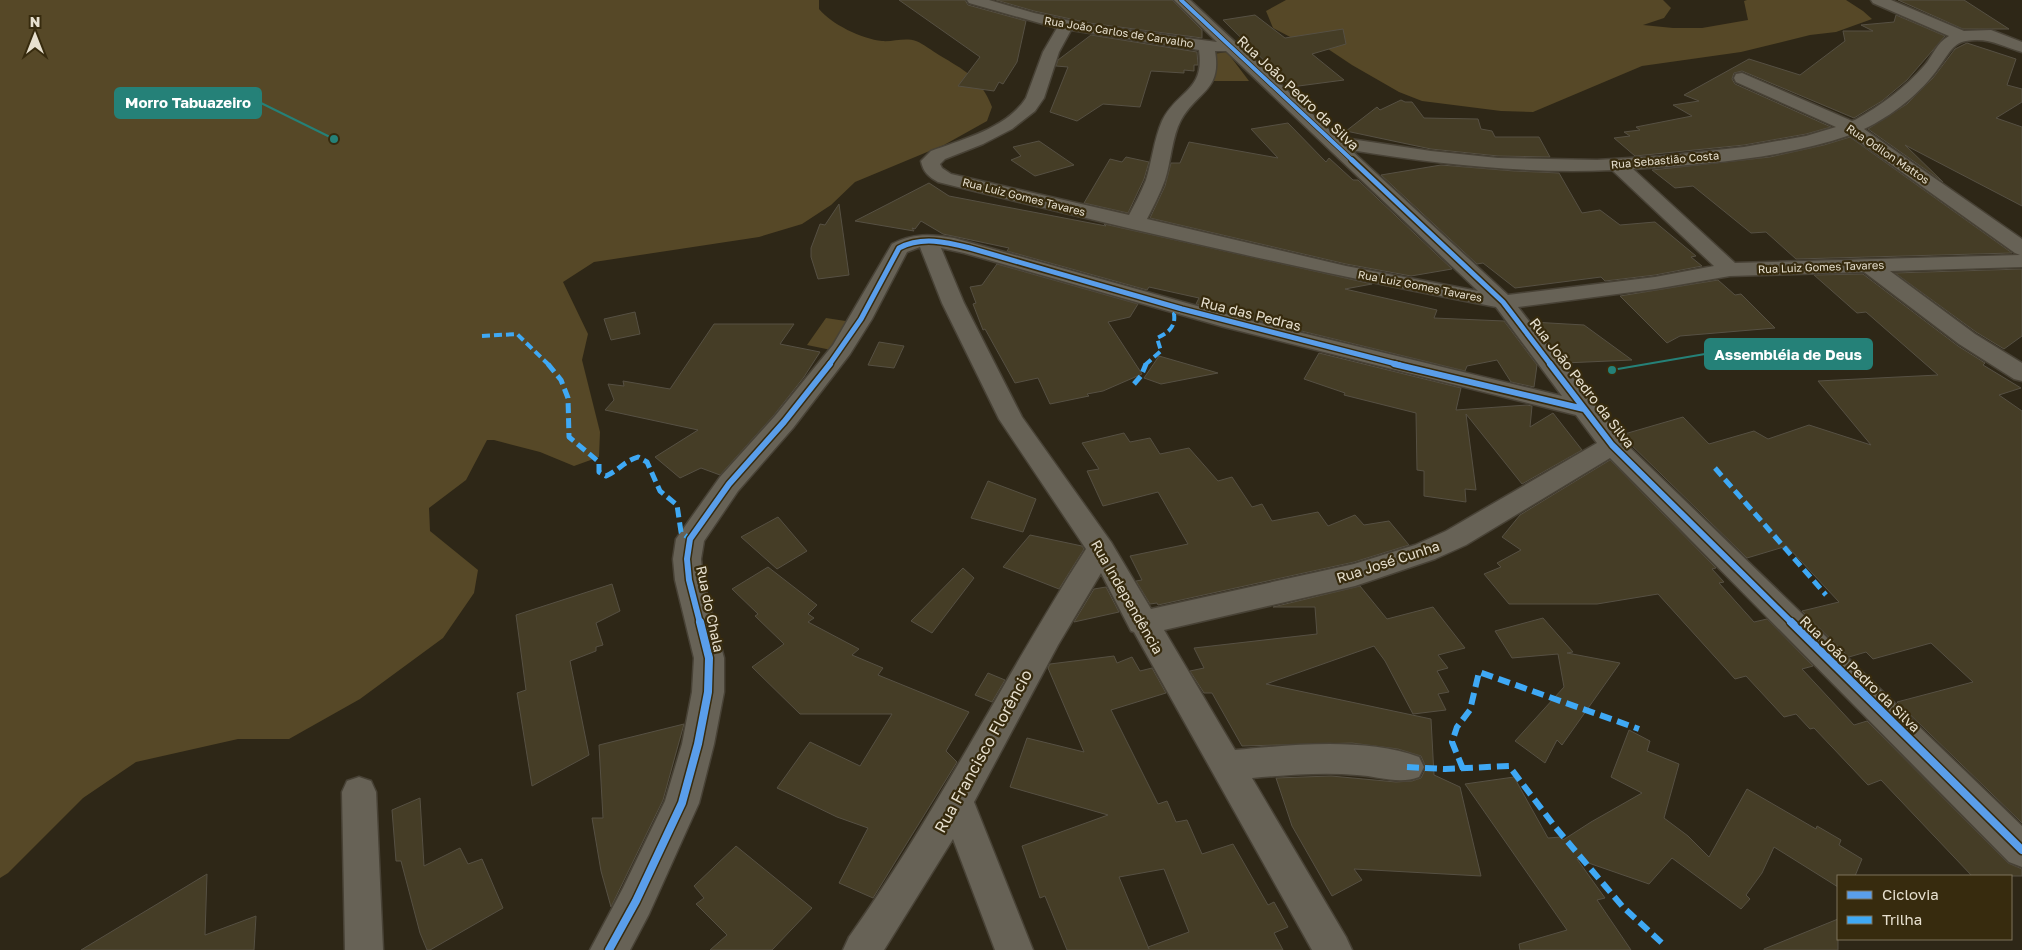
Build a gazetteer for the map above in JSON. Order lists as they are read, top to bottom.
{
  "streets": {
    "street": [
      "Rua João Carlos de Carvalho",
      "Rua João Pedro da Silva",
      "Rua Odilon Mattos",
      "Rua Sebastião Costa",
      "Rua Luiz Gomes Tavares",
      "Rua das Pedras",
      "Rua José Cunha",
      "Rua Independência",
      "Rua do Chala",
      "Rua Francisco Florêncio"
    ]
  },
  "crossings": [
    ["Rua João Carlos de Carvalho", "Rua João Pedro da Silva"],
    ["Rua João Carlos de Carvalho", "Rua Luiz Gomes Tavares"],
    ["Rua João Pedro da Silva", "Rua Sebastião Costa"],
    ["Rua João Pedro da Silva", "Rua Luiz Gomes Tavares"],
    ["Rua João Pedro da Silva", "Rua das Pedras"],
    ["Rua João Pedro da Silva", "Rua José Cunha"],
    ["Rua Odilon Mattos", "Rua Sebastião Costa"],
    ["Rua das Pedras", "Rua Independência"],
    ["Rua das Pedras", "Rua do Chala"],
    ["Rua José Cunha", "Rua Independência"],
    ["Rua Independência", "Rua do Chala"],
    ["Rua Independência", "Rua Francisco Florêncio"]
  ],
  "places": ["Morro Tabuazeiro", "Assembléia de Deus"],
  "legend": ["Ciclovia", "Trilha"],
  "north": "top"
}
